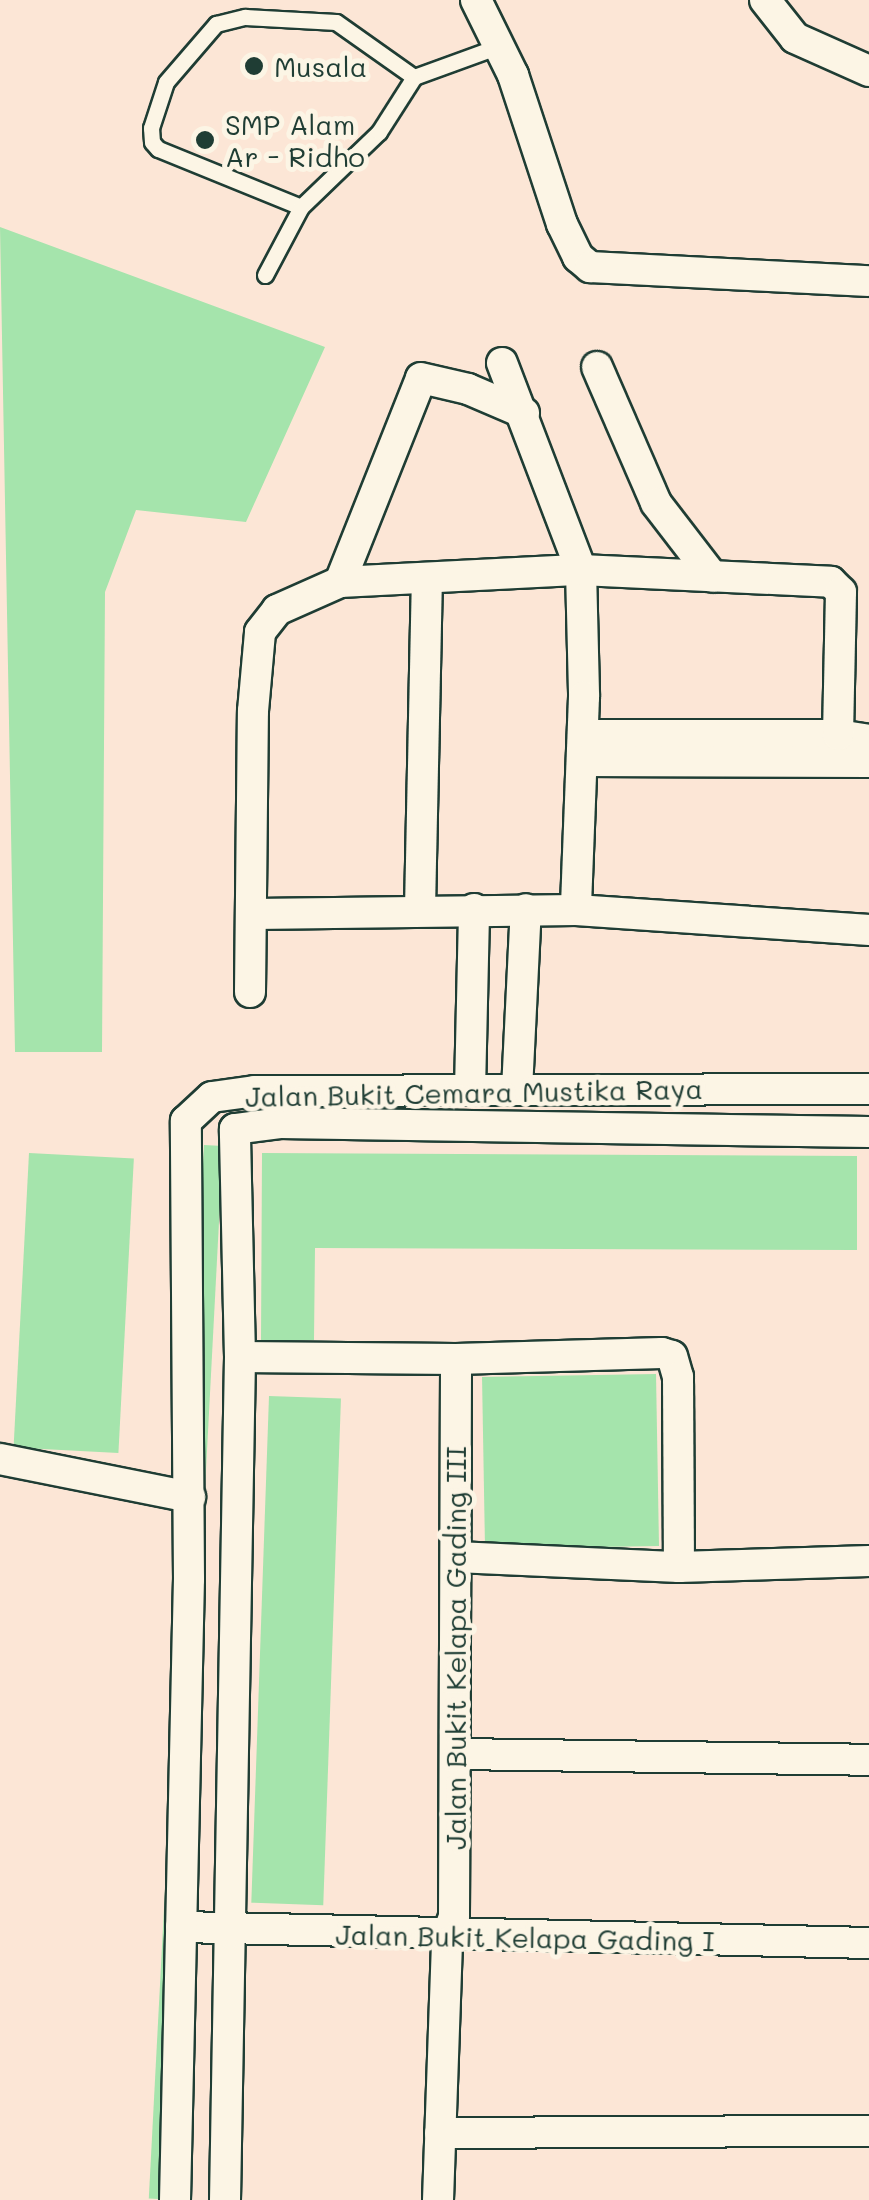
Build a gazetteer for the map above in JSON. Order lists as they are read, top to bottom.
{
  "streets": {
    "street": ["Jalan Bukit Cemara Mustika Raya", "Jalan Bukit Kelapa Gading III", "Jalan Bukit Kelapa Gading I"]
  },
  "crossings": [
    ["Jalan Bukit Kelapa Gading III", "Jalan Bukit Kelapa Gading I"]
  ],
  "places": ["Musala", "SMP Alam Ar - Ridho"]
}
